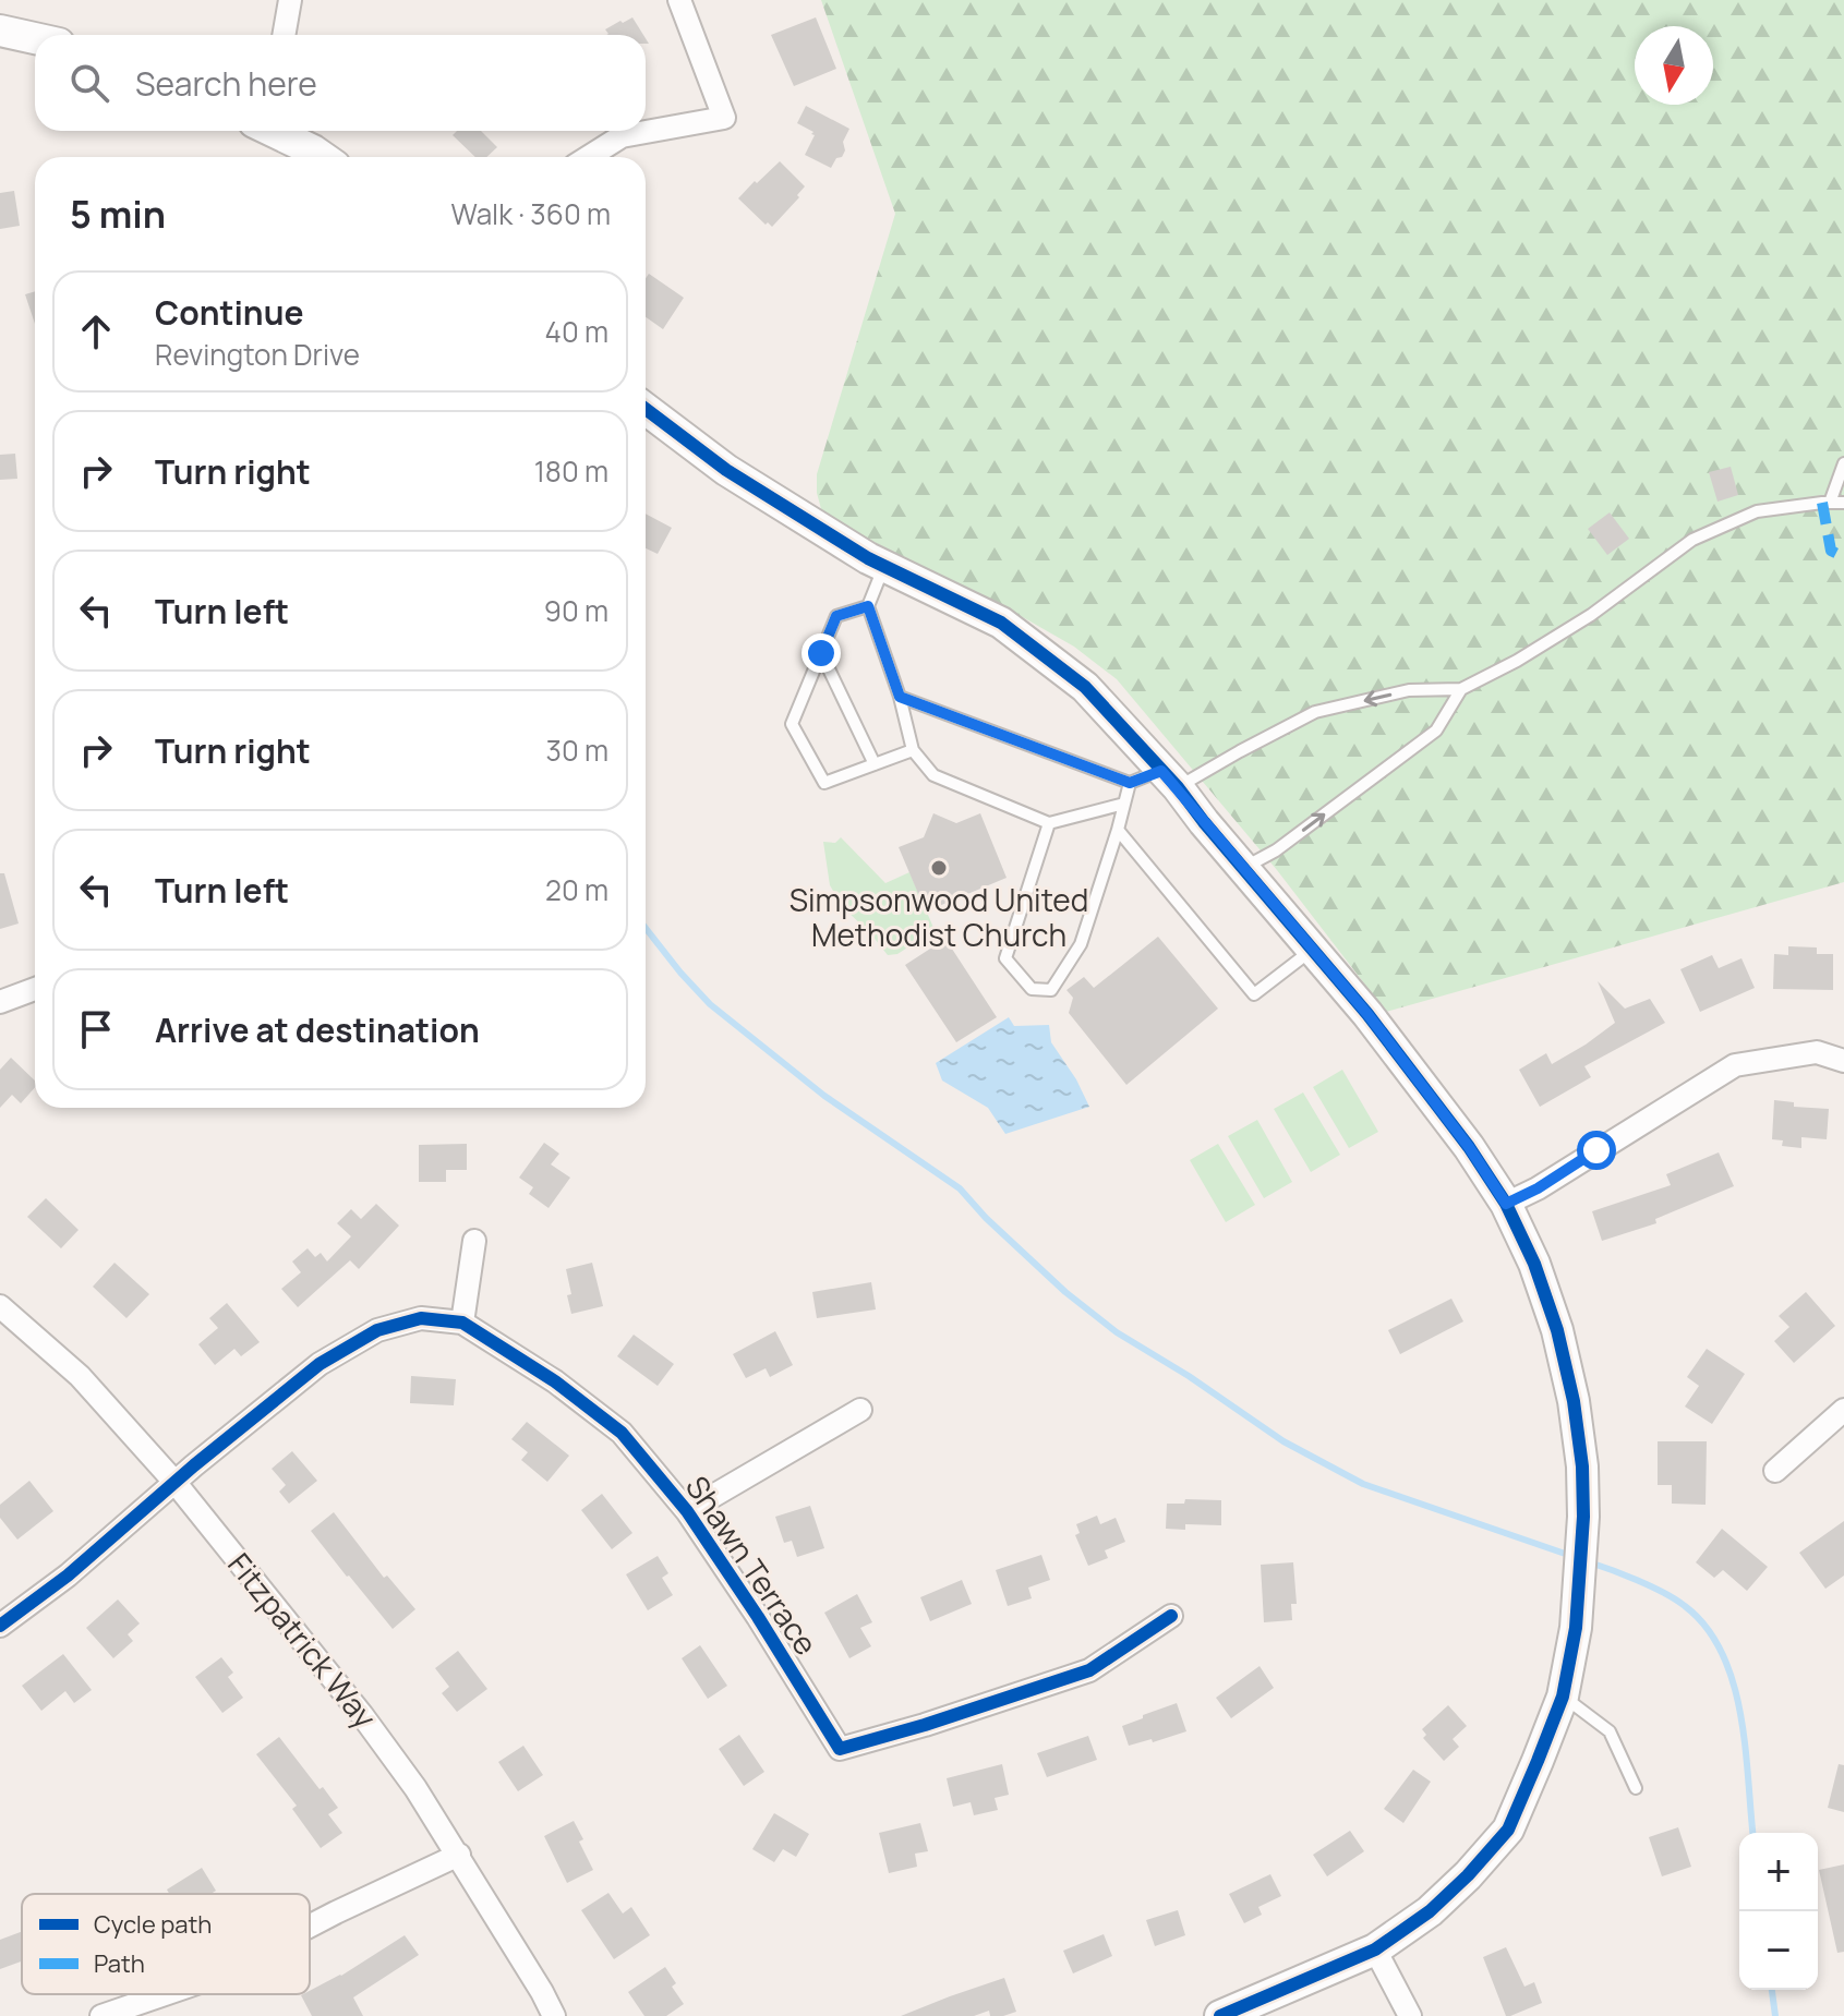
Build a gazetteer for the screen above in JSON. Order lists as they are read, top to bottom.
{
  "streets": {
    "street": ["Shawn Terrace", "Fitzpatrick Way"]
  },
  "crossings": [
    ["Shawn Terrace", "Fitzpatrick Way"]
  ],
  "places": ["Simpsonwood United Methodist Church"],
  "legend": ["Cycle path", "Path"],
  "north": "bottom",
  "page": {
    "search": "Search here",
    "heading": ["5 min", "Walk · 360 m"],
    "list": [
      ["Continue", "Revington Drive", "40 m"],
      ["Turn right", "180 m"],
      ["Turn left", "90 m"],
      ["Turn right", "30 m"],
      ["Turn left", "20 m"],
      "Arrive at destination"
    ],
    "map_buttons": ["+", "−"]
  }
}
